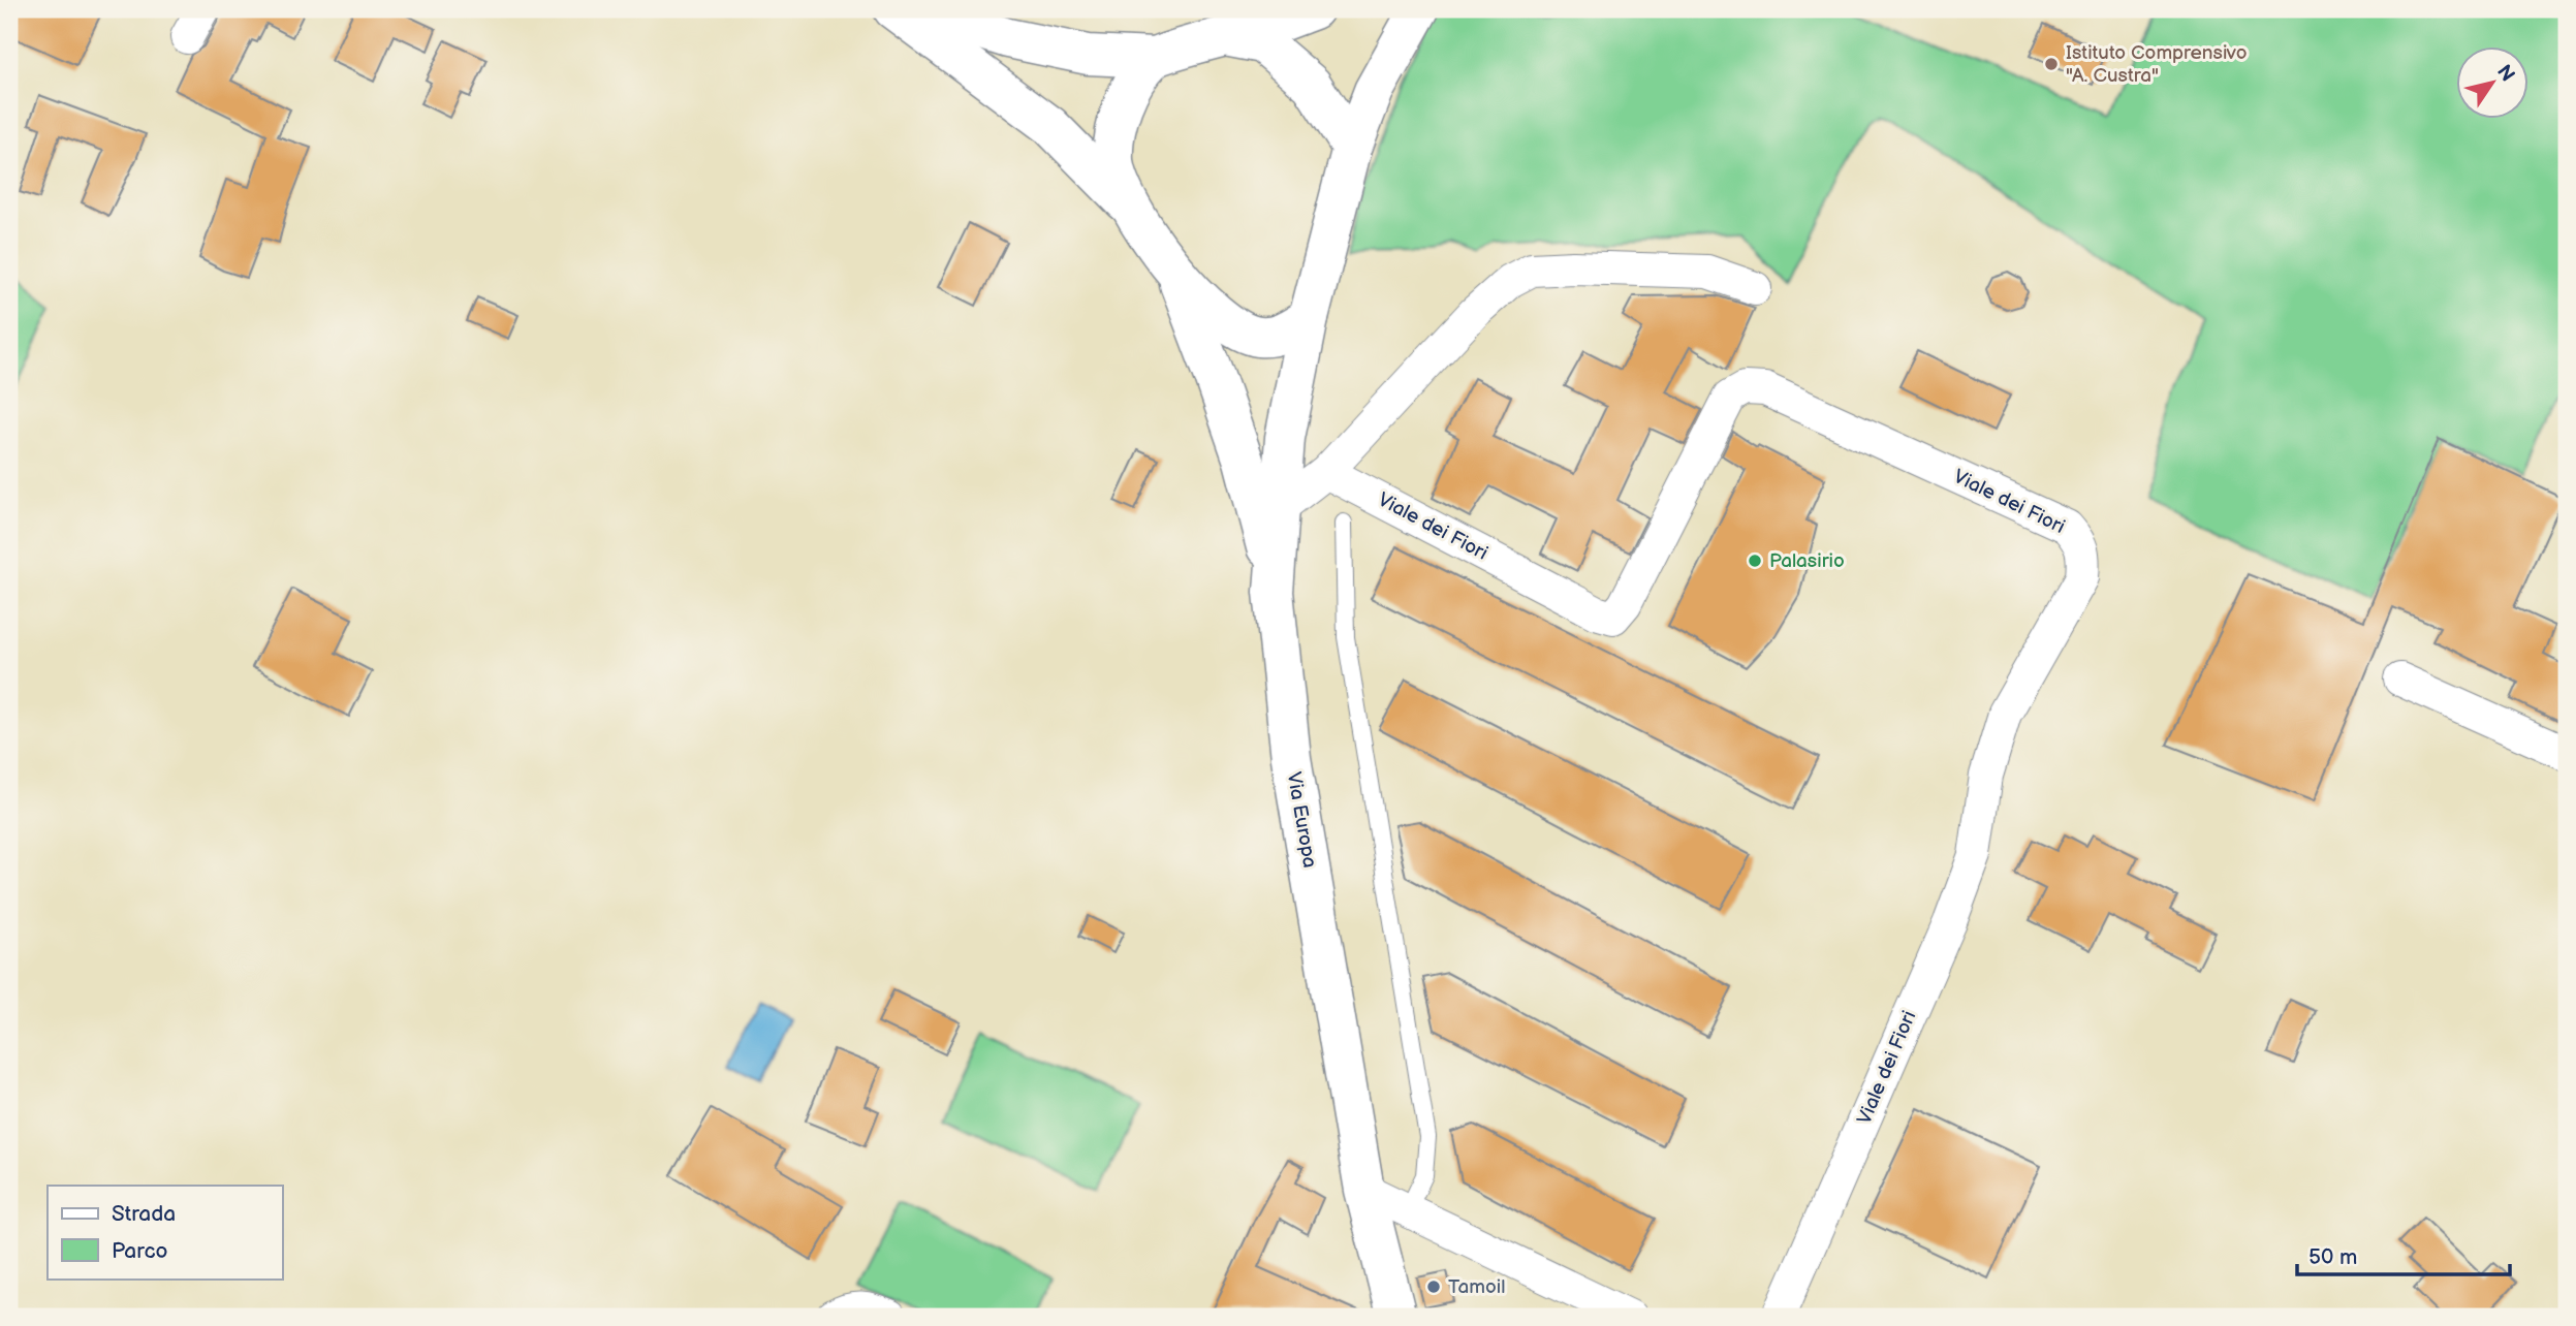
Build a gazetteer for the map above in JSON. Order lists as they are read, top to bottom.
{
  "streets": {
    "street": ["Viale dei Fiori", "Via Europa"]
  },
  "places": ["Istituto Comprensivo \"A. Custra\"", "Palasirio", "Tamoil"],
  "legend": ["Strada", "Parco"],
  "scale_bar": "50 m",
  "north": "top right"
}
